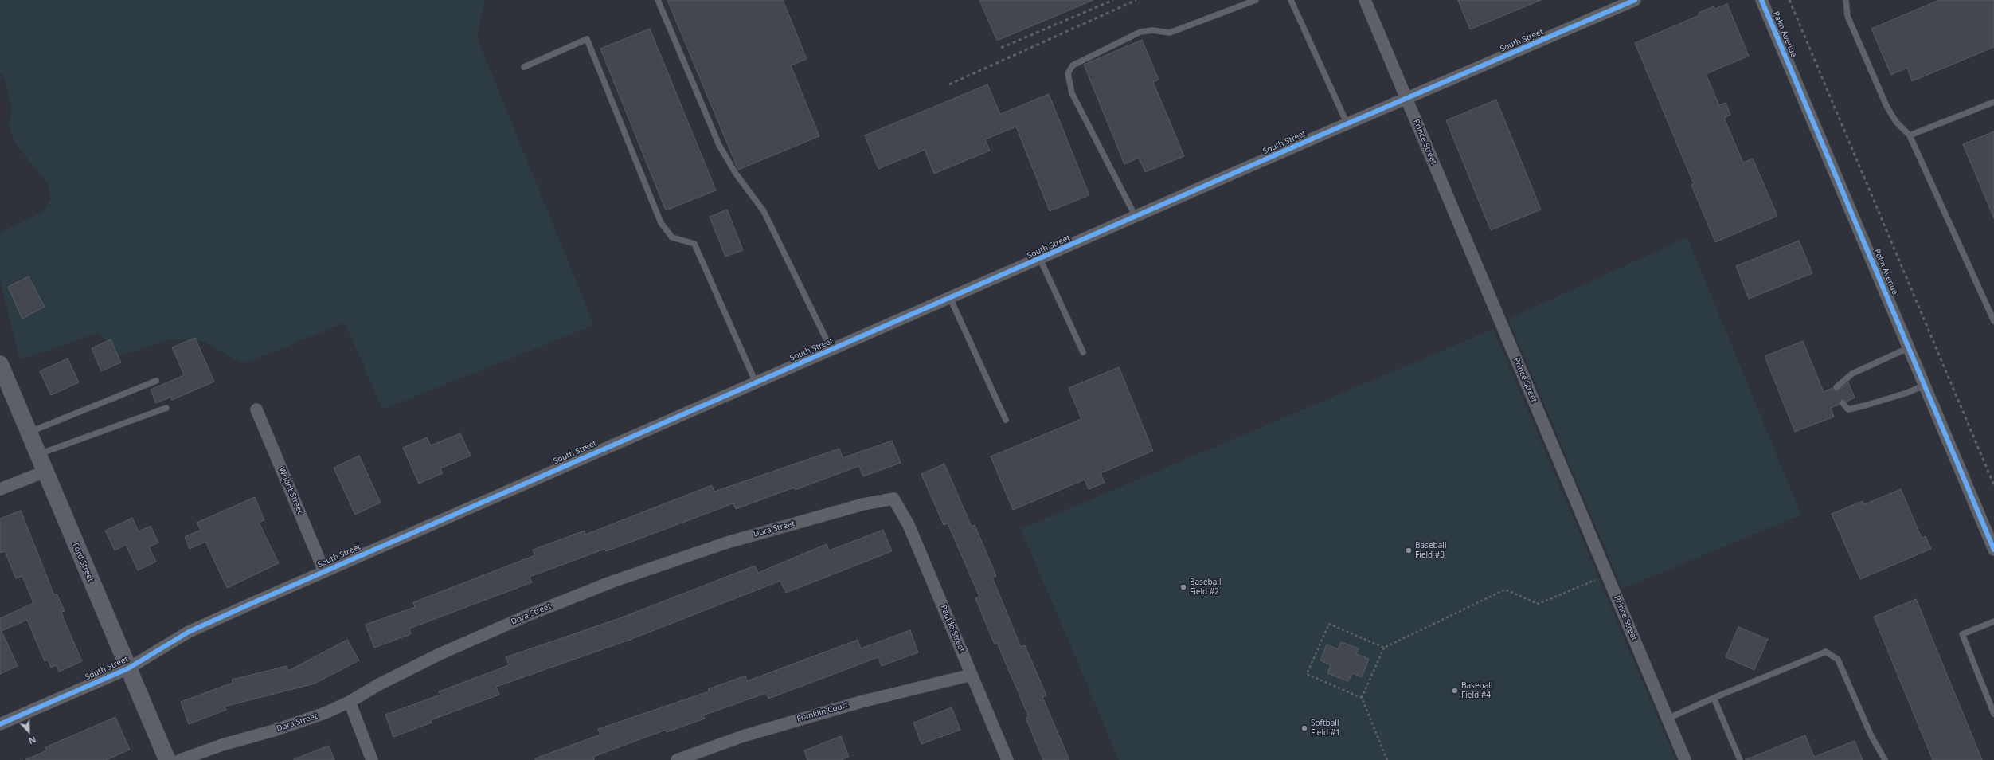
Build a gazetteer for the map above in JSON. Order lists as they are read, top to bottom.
{
  "streets": {
    "street": [
      "Palm Avenue",
      "South Street",
      "Prince Street",
      "Wright Street",
      "Dora Street",
      "Ford Street",
      "Pauldo Street",
      "Franklin Court"
    ]
  },
  "crossings": [
    ["South Street", "Prince Street"],
    ["South Street", "Wright Street"],
    ["South Street", "Ford Street"],
    ["Dora Street", "Pauldo Street"],
    ["Pauldo Street", "Franklin Court"]
  ],
  "places": [
    "Baseball Field #3",
    "Baseball Field #2",
    "Baseball Field #4",
    "Softball Field #1"
  ],
  "north": "bottom"
}
